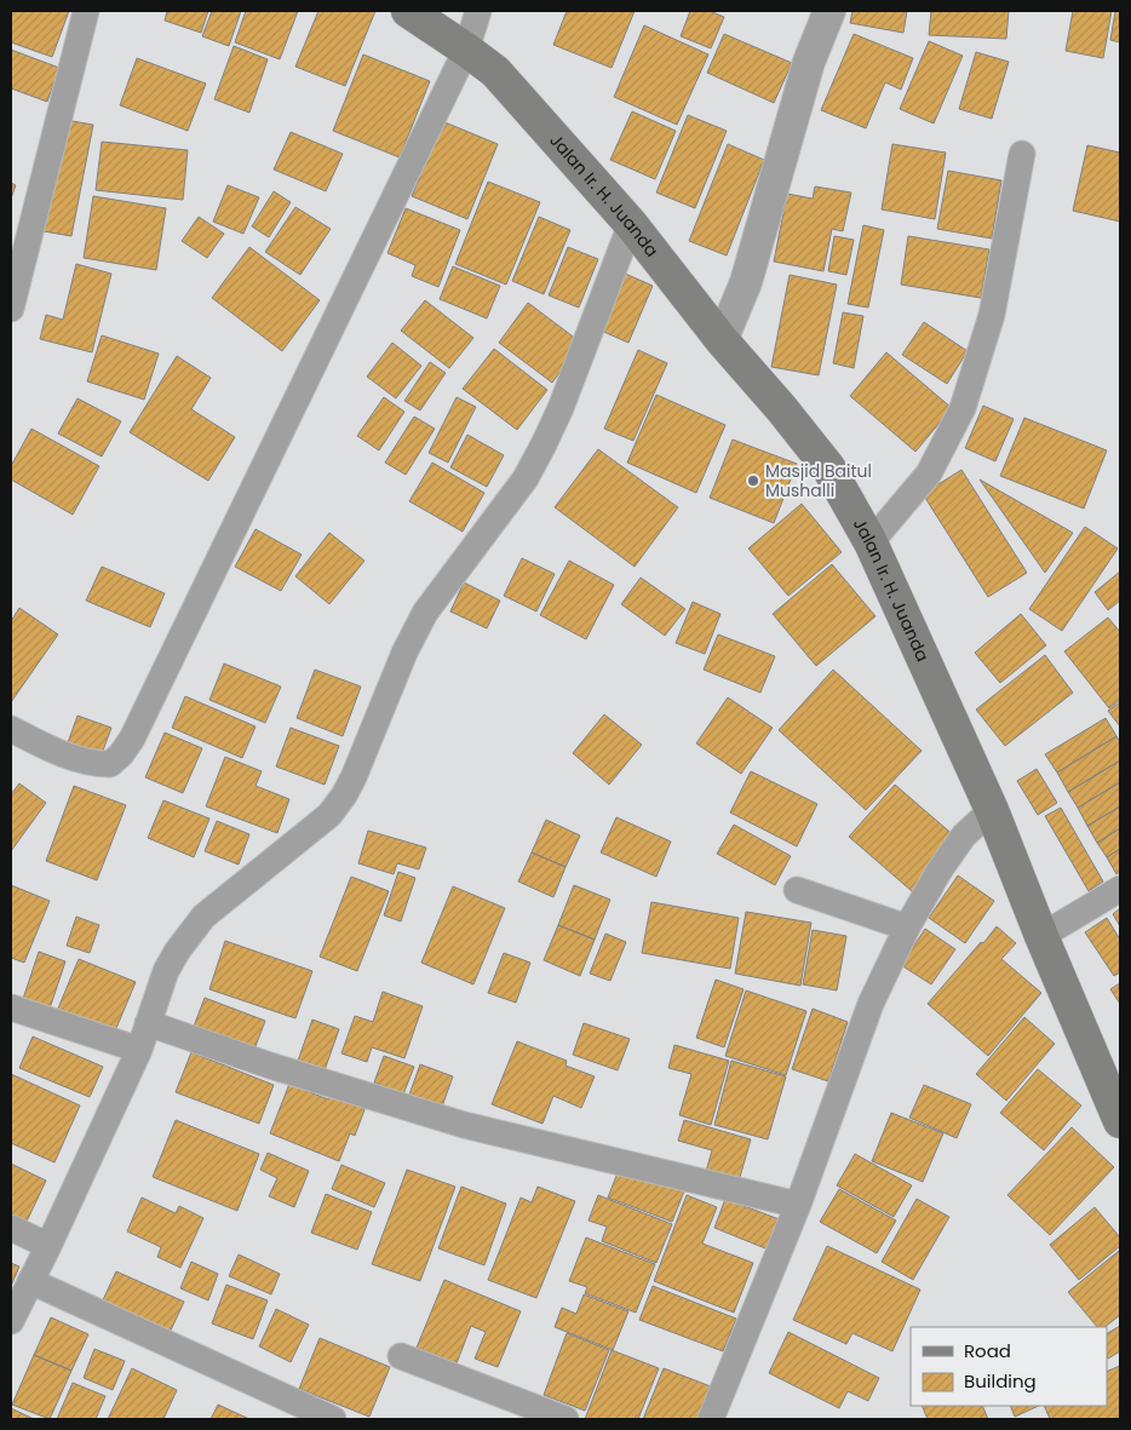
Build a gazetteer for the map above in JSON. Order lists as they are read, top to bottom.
{
  "streets": {
    "main road": ["Jalan Ir. H. Juanda"]
  },
  "places": ["Masjid Baitul Mushalli"],
  "legend": ["Road", "Building"]
}
